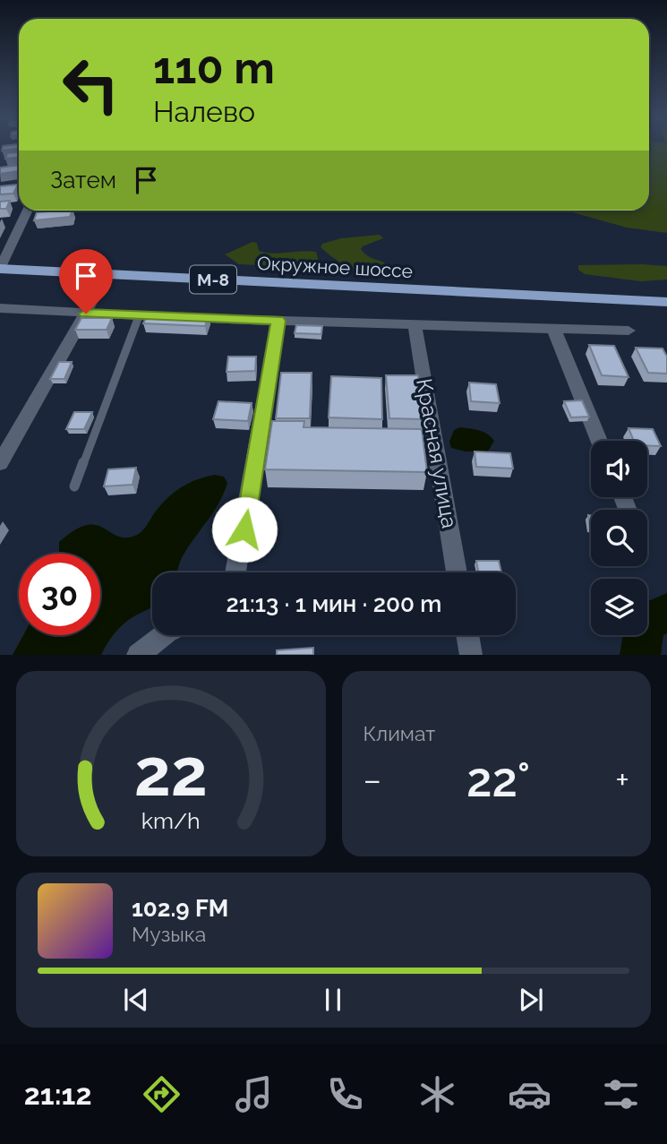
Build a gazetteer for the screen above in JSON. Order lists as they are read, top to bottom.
{
  "streets": {
    "main road": ["Окружное шоссе", "М-8"],
    "street": ["Красная улица"]
  },
  "page": {
    "turn": ["110 m", "Налево"],
    "then": "Затем",
    "limit": "30",
    "trip": "21:13 · 1 мин · 200 m",
    "tile": "Климат",
    "heat": ["−", "22°", "+"],
    "song": ["102.9 FM", "Музыка"],
    "tabs": "21:12",
    "gauge": ["22", "km/h"]
  }
}
